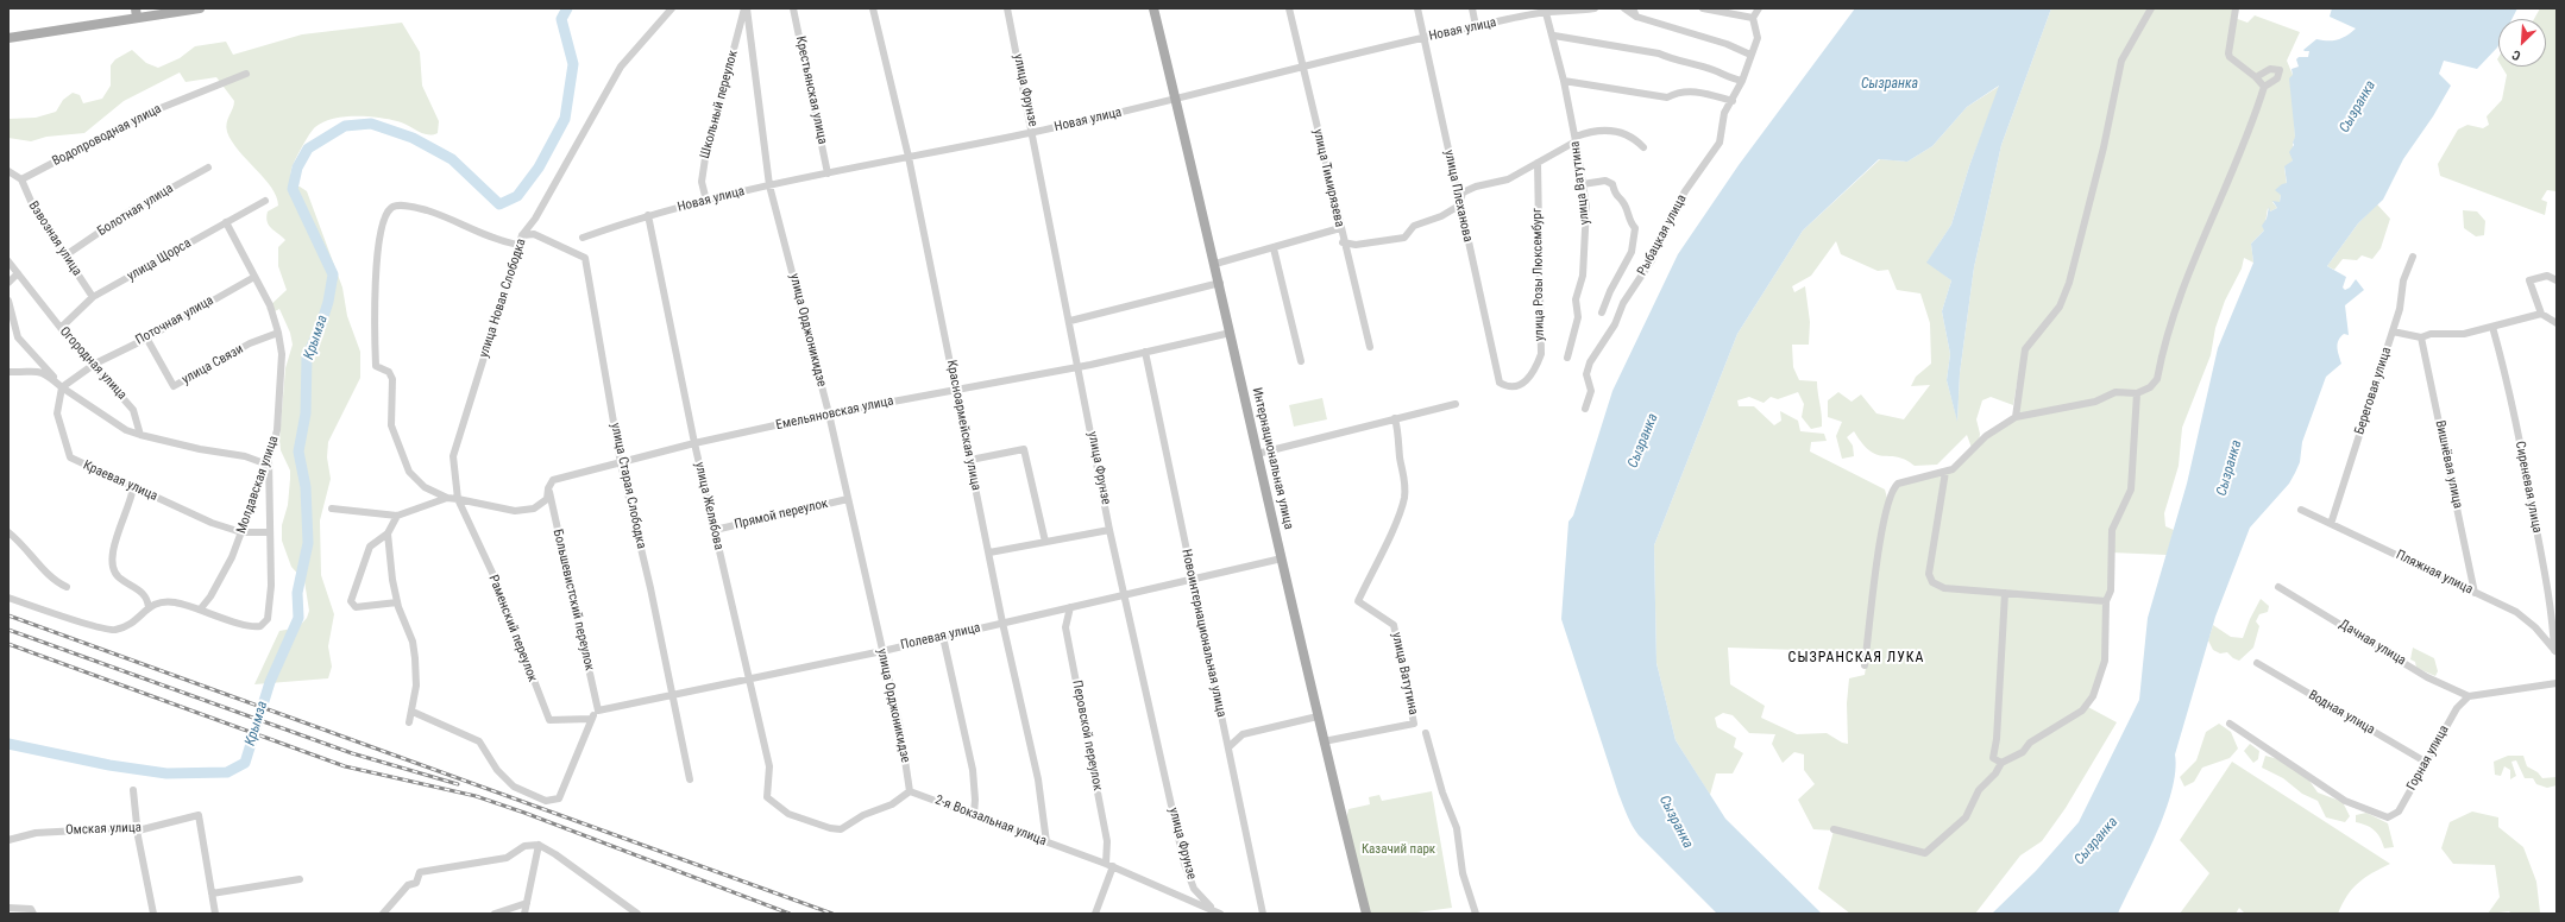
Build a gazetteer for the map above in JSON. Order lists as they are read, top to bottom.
{
  "streets": {
    "main road": ["Интернациональная улица"],
    "street": [
      "Новая улица",
      "Крестьянская улица",
      "улица Фрунзе",
      "Школьный переулок",
      "Водопроводная улица",
      "улица Тимирязева",
      "улица Ватутина",
      "улица Плеханова",
      "Болотная улица",
      "Рыбацкая улица",
      "Взвозная улица",
      "улица Щорса",
      "улица Розы Люксембург",
      "улица Новая Слободка",
      "Поточная улица",
      "улица Орджоникидзе",
      "Огородная улица",
      "улица Связи",
      "Береговая улица",
      "Емельяновская улица",
      "Красноармейская улица",
      "Вишнёвая улица",
      "Краевая улица",
      "Молдавская улица",
      "улица Старая Слободка",
      "Сиреневая улица",
      "улица Желябова",
      "Прямой переулок",
      "Пляжная улица",
      "Большевистский переулок",
      "Раменский переулок",
      "Новоинтернациональная улица",
      "Полевая улица",
      "Дачная улица",
      "Водная улица",
      "Перовской переулок",
      "Горная улица",
      "2-я Вокзальная улица",
      "Омская улица"
    ]
  },
  "crossings": [
    ["Новая улица", "Крестьянская улица"],
    ["Новая улица", "улица Фрунзе"],
    ["Новая улица", "Школьный переулок"],
    ["Новая улица", "улица Тимирязева"],
    ["Новая улица", "улица Ватутина"],
    ["Новая улица", "улица Плеханова"],
    ["Новая улица", "улица Орджоникидзе"],
    ["Новая улица", "Красноармейская улица"],
    ["Новая улица", "Интернациональная улица"],
    ["Новая улица", "улица Желябова"],
    ["улица Фрунзе", "Емельяновская улица"],
    ["улица Фрунзе", "Полевая улица"],
    ["улица Фрунзе", "2-я Вокзальная улица"],
    ["Школьный переулок", "улица Орджоникидзе"],
    ["Водопроводная улица", "Взвозная улица"],
    ["улица Ватутина", "Интернациональная улица"],
    ["улица Плеханова", "улица Розы Люксембург"],
    ["Болотная улица", "Взвозная улица"],
    ["Взвозная улица", "улица Щорса"],
    ["улица Щорса", "Огородная улица"],
    ["улица Щорса", "Молдавская улица"],
    ["улица Новая Слободка", "Емельяновская улица"],
    ["улица Новая Слободка", "улица Старая Слободка"],
    ["улица Новая Слободка", "Раменский переулок"],
    ["Поточная улица", "Огородная улица"],
    ["Поточная улица", "улица Связи"],
    ["Поточная улица", "Краевая улица"],
    ["Поточная улица", "Молдавская улица"],
    ["улица Орджоникидзе", "Емельяновская улица"],
    ["улица Орджоникидзе", "улица Желябова"],
    ["улица Орджоникидзе", "Прямой переулок"],
    ["улица Орджоникидзе", "Полевая улица"],
    ["улица Орджоникидзе", "2-я Вокзальная улица"],
    ["улица Связи", "Молдавская улица"],
    ["Береговая улица", "Пляжная улица"],
    ["Емельяновская улица", "Красноармейская улица"],
    ["Емельяновская улица", "Интернациональная улица"],
    ["Емельяновская улица", "улица Старая Слободка"],
    ["Емельяновская улица", "улица Желябова"],
    ["Емельяновская улица", "Большевистский переулок"],
    ["Емельяновская улица", "Раменский переулок"],
    ["Емельяновская улица", "Новоинтернациональная улица"],
    ["Красноармейская улица", "Полевая улица"],
    ["Красноармейская улица", "2-я Вокзальная улица"],
    ["Интернациональная улица", "Полевая улица"],
    ["Вишнёвая улица", "Пляжная улица"],
    ["Краевая улица", "Молдавская улица"],
    ["улица Старая Слободка", "Полевая улица"],
    ["Сиреневая улица", "Пляжная улица"],
    ["улица Желябова", "Прямой переулок"],
    ["улица Желябова", "Полевая улица"],
    ["улица Желябова", "2-я Вокзальная улица"],
    ["Большевистский переулок", "Полевая улица"],
    ["Новоинтернациональная улица", "Полевая улица"],
    ["Полевая улица", "Перовской переулок"],
    ["Дачная улица", "Горная улица"],
    ["Водная улица", "Горная улица"],
    ["Перовской переулок", "2-я Вокзальная улица"]
  ],
  "districts": ["СЫЗРАНСКАЯ ЛУКА"],
  "water": ["Сызранка", "Крымза"],
  "parks": ["Казачий парк"],
  "north": "bottom left"
}
